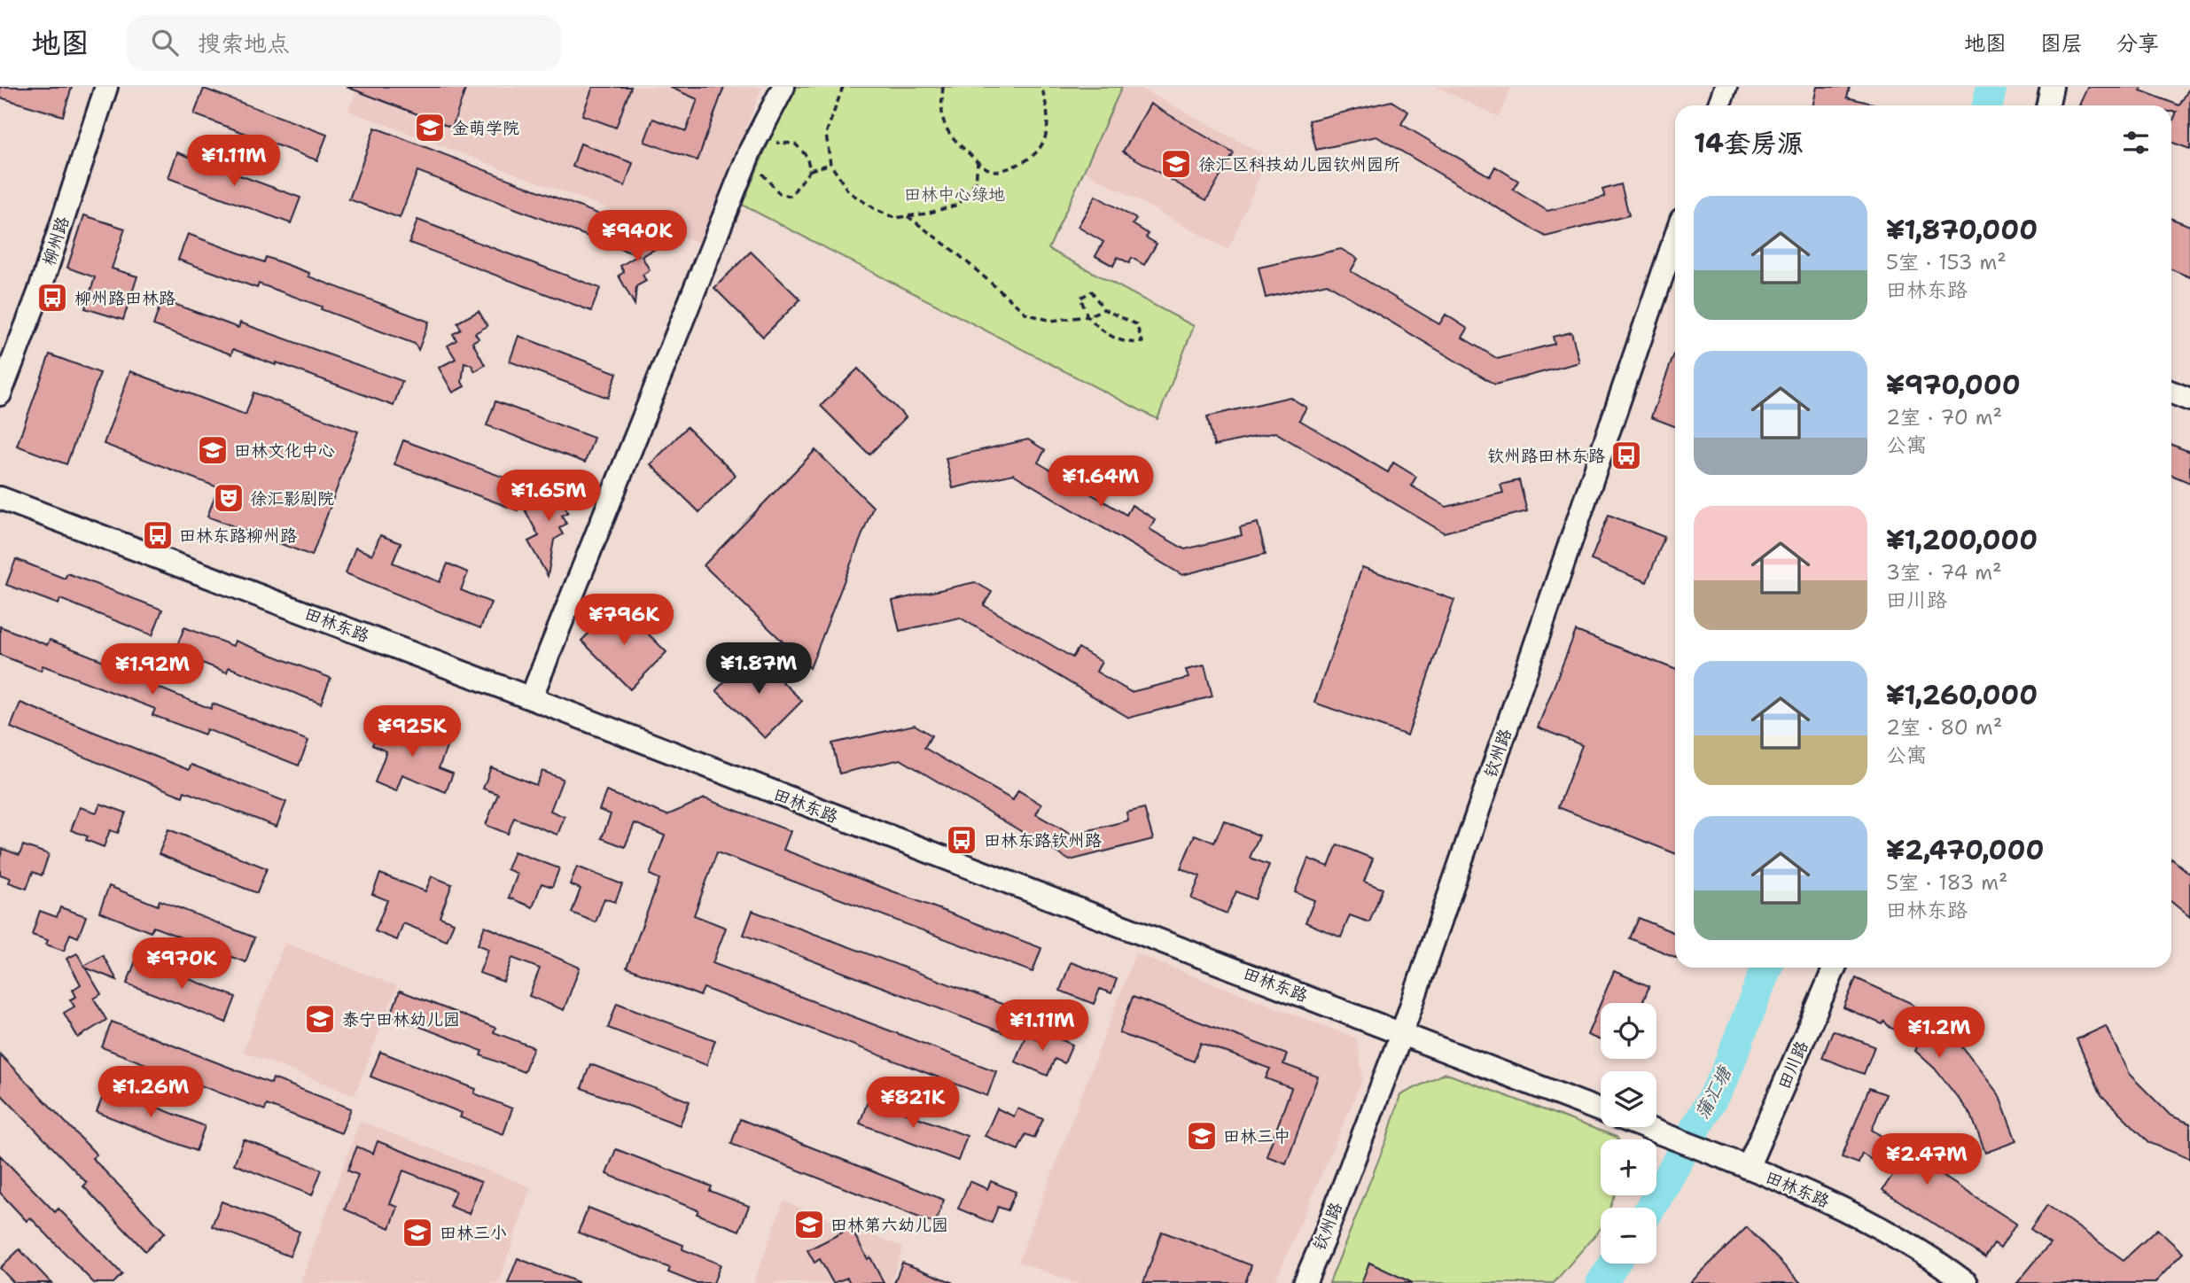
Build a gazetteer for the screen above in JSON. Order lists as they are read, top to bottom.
{
  "streets": {
    "street": [
      "柳州路",
      "田林东路",
      "钦州路",
      "田川路"
    ]
  },
  "crossings": [
    ["田林东路", "钦州路"],
    ["田林东路", "田川路"]
  ],
  "water": ["蒲汇塘"],
  "parks": ["田林中心绿地"],
  "places": {
    "school or university": [
      "金萌学院",
      "徐汇区科技幼儿园钦州园所",
      "田林文化中心",
      "泰宁田林幼儿园",
      "田林三中",
      "田林第六幼儿园",
      "田林三小"
    ],
    "bus stop": [
      "柳州路田林路",
      "钦州路田林东路",
      "田林东路柳州路",
      "田林东路钦州路"
    ],
    "theatre": ["徐汇影剧院"]
  },
  "page": {
    "header": "地图",
    "search": "搜索地点",
    "nav": ["地图", "图层", "分享"],
    "heading": "14套房源",
    "price": [
      "¥1.11M",
      "¥940K",
      "¥1.64M",
      "¥1.65M",
      "¥796K",
      "¥1.87M",
      "¥1.92M",
      "¥925K",
      "¥970K",
      "¥1.11M",
      "¥1.2M",
      "¥1.26M",
      "¥821K",
      "¥2.47M"
    ],
    "list": [
      {
        "name": "¥1,870,000",
        "note": "5室 · 153 m² · 田林东路"
      },
      {
        "name": "¥970,000",
        "note": "2室 · 70 m² · 公寓"
      },
      {
        "name": "¥1,200,000",
        "note": "3室 · 74 m² · 田川路"
      },
      {
        "name": "¥1,260,000",
        "note": "2室 · 80 m² · 公寓"
      },
      {
        "name": "¥2,470,000",
        "note": "5室 · 183 m² · 田林东路"
      }
    ],
    "map_buttons": ["+", "−"]
  }
}
